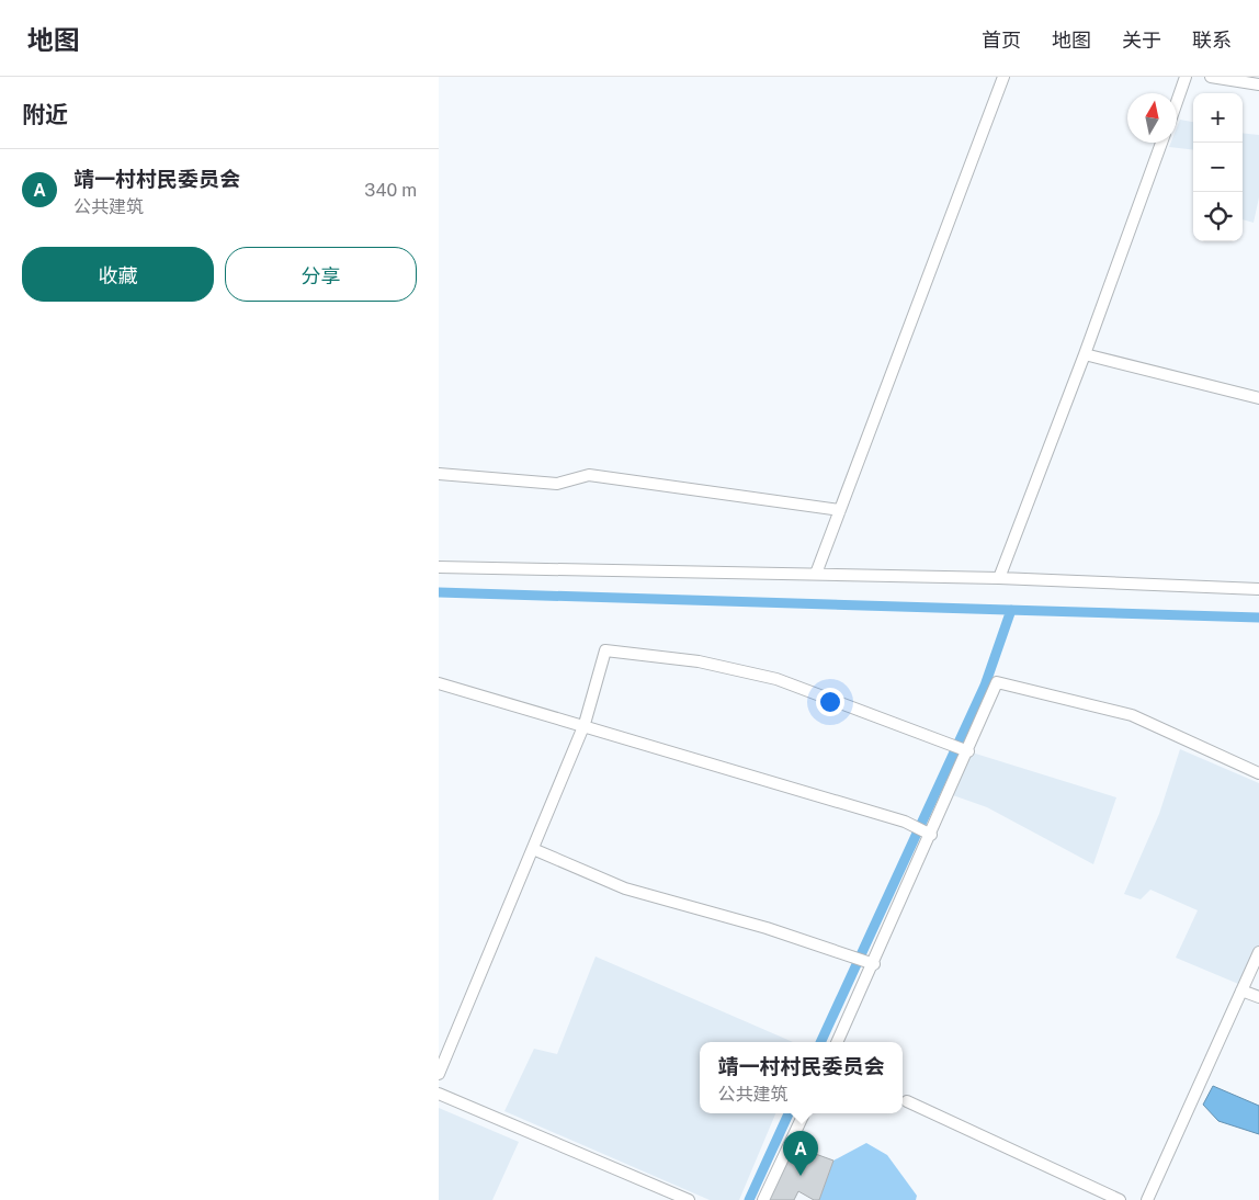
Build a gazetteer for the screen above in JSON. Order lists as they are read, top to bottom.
{
  "north": "top",
  "page": {
    "header": "地图",
    "nav": [
      "首页",
      "地图",
      "关于",
      "联系"
    ],
    "heading": "附近",
    "map_buttons": ["+", "−"],
    "list": [
      {
        "mark": "A",
        "name": "靖一村村民委员会",
        "note": "公共建筑",
        "value": "340 m"
      }
    ],
    "buttons": ["收藏", "分享"],
    "popup": ["靖一村村民委员会", "公共建筑"],
    "pins": "A"
  }
}
